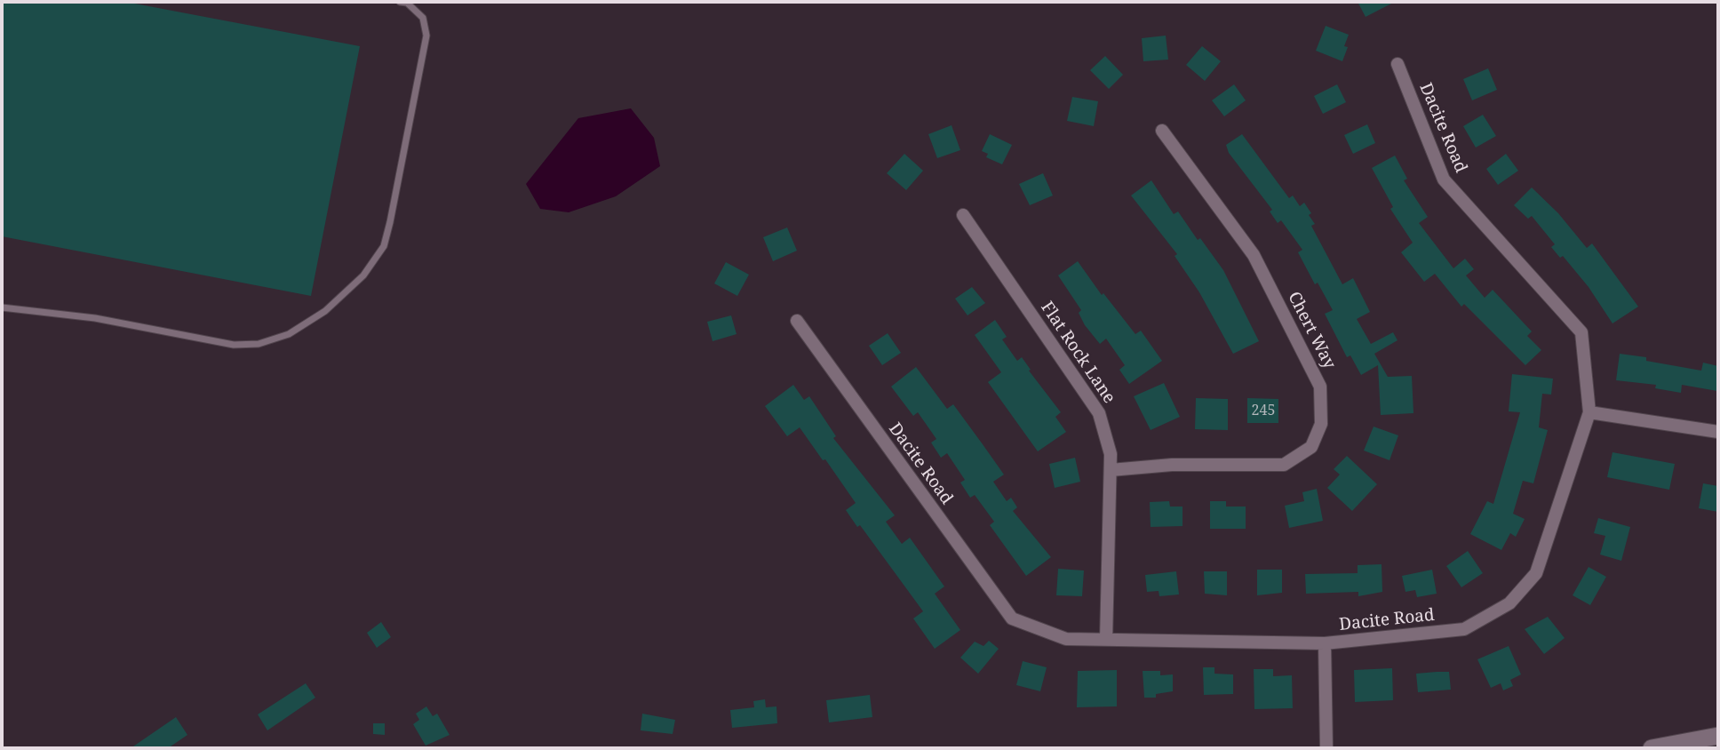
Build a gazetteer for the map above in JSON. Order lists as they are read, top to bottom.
{
  "streets": {
    "street": ["Dacite Road", "Chert Way", "Flat Rock Lane"]
  },
  "crossings": [
    ["Dacite Road", "Flat Rock Lane"],
    ["Chert Way", "Flat Rock Lane"]
  ],
  "house_numbers": ["245"]
}
